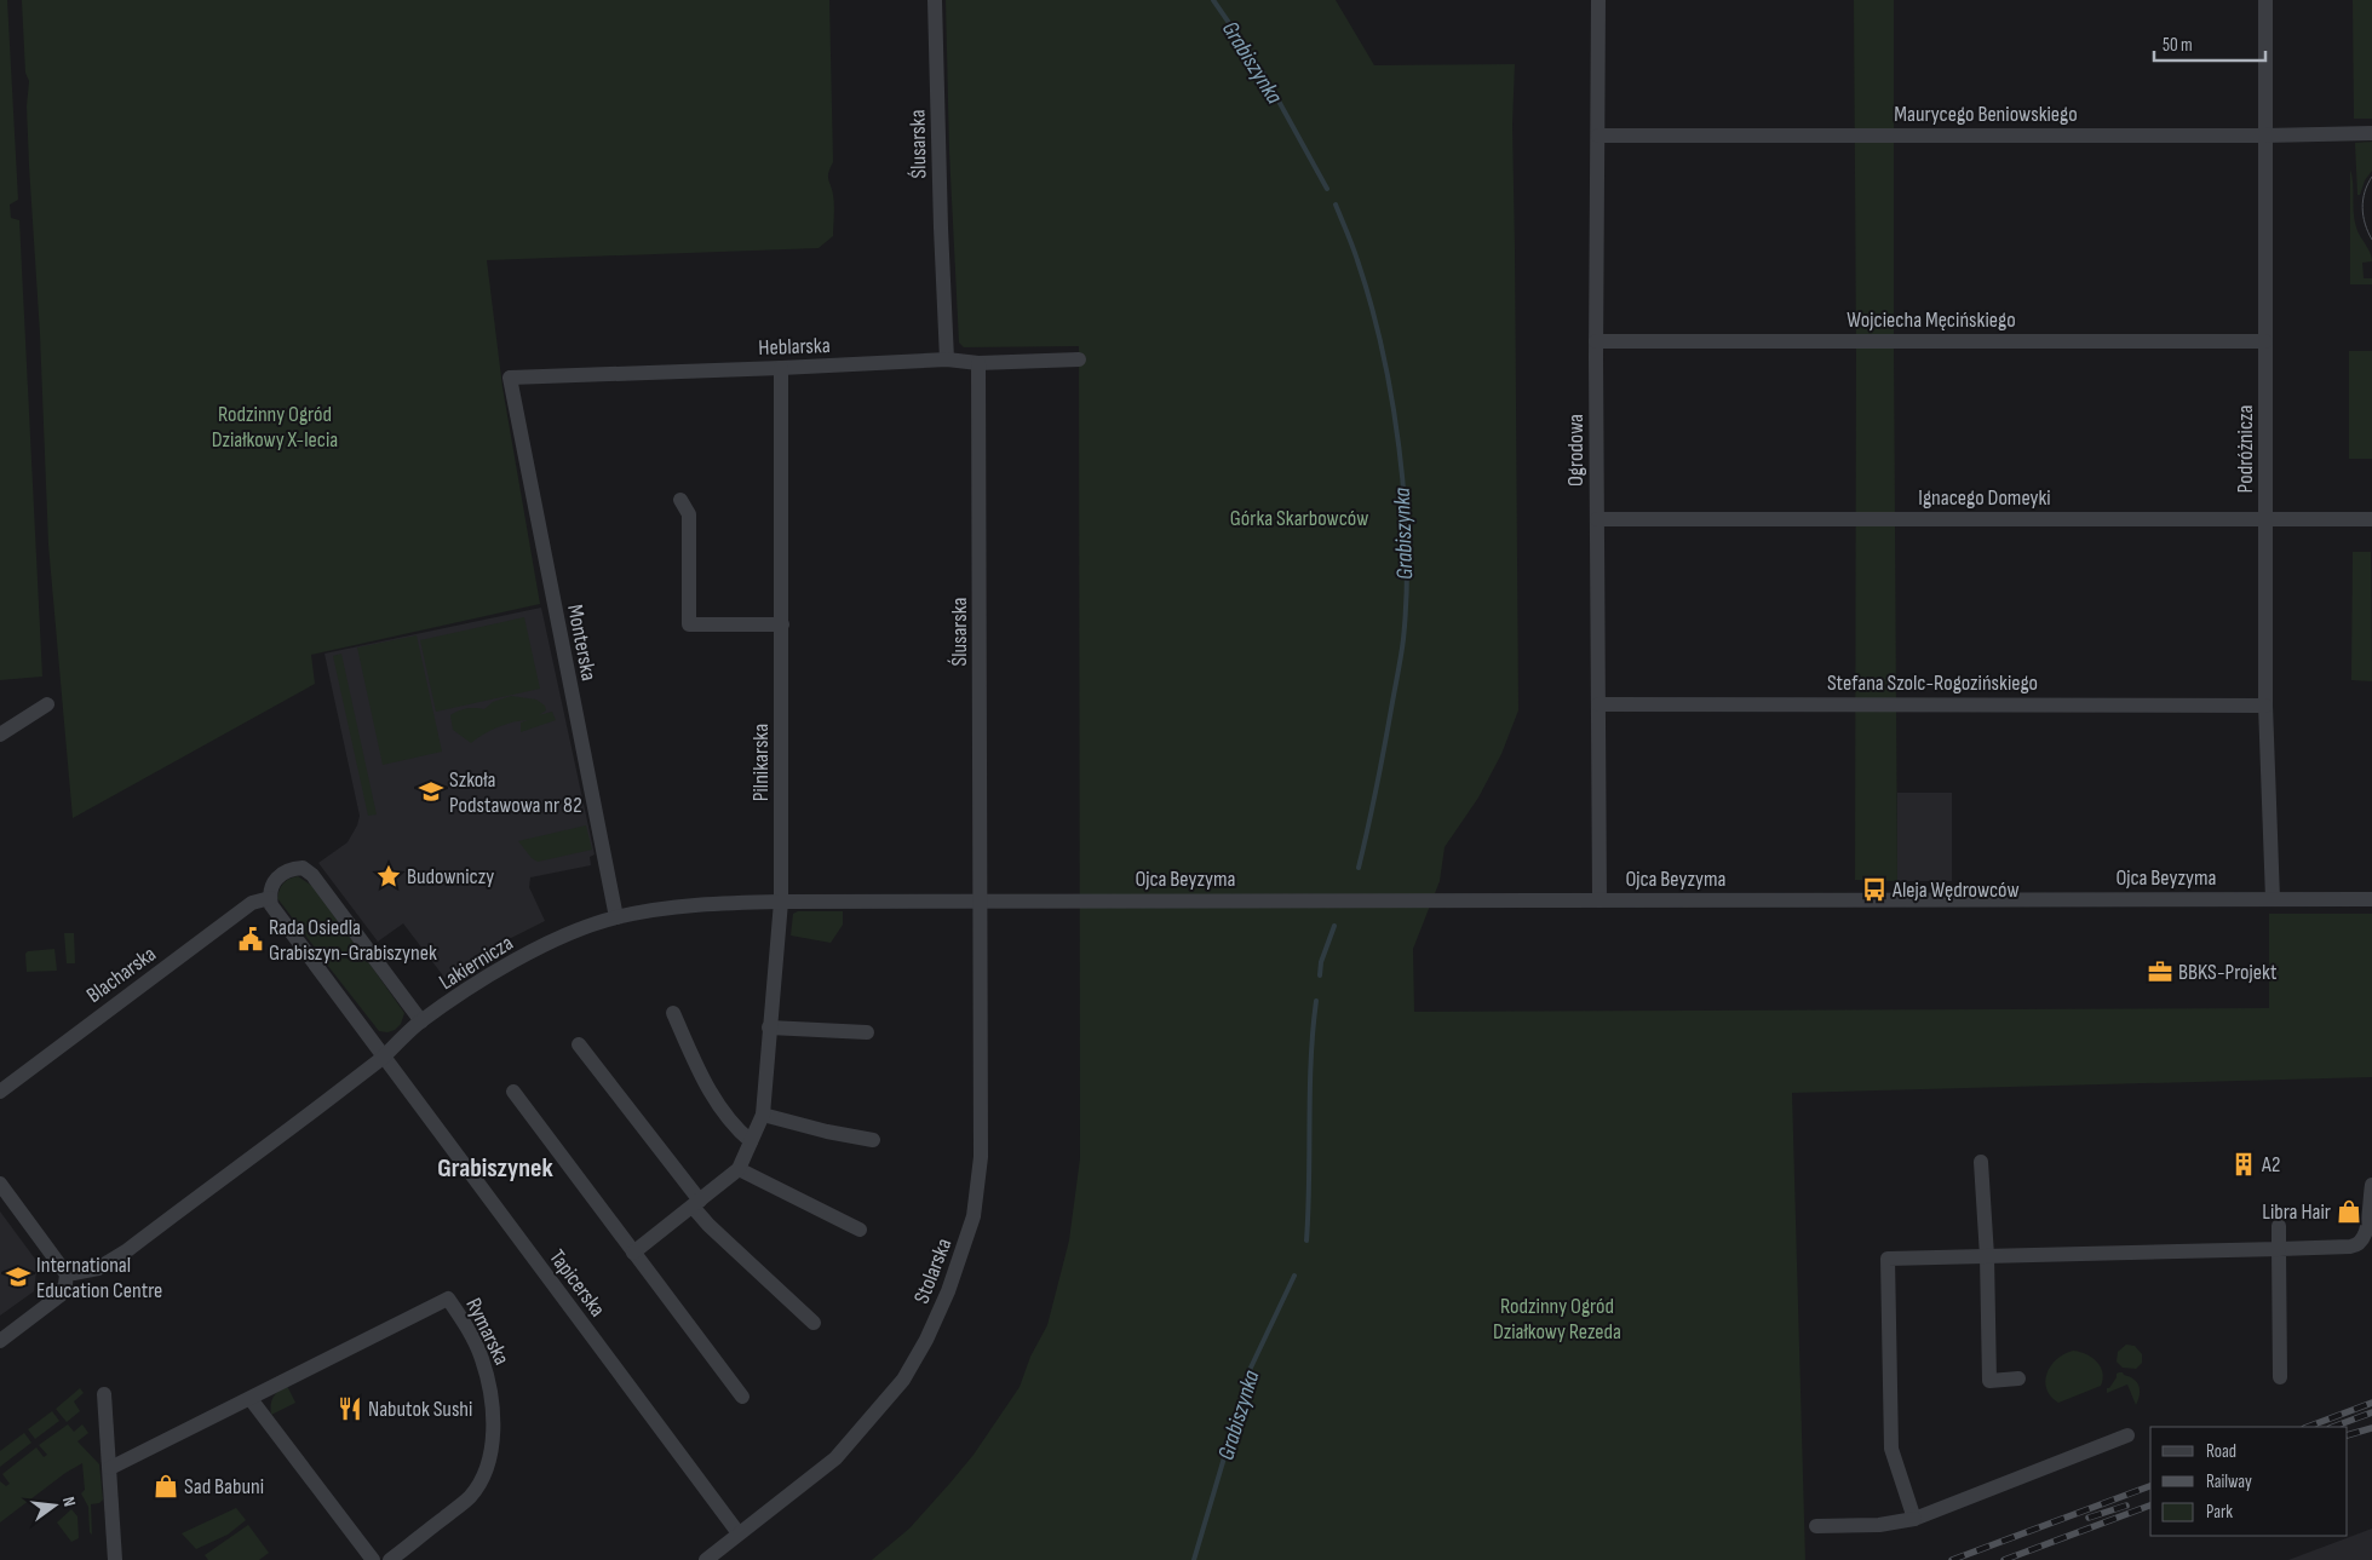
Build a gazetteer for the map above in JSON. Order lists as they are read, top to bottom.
{
  "streets": {
    "street": [
      "Maurycego Beniowskiego",
      "Ślusarska",
      "Wojciecha Męcińskiego",
      "Heblarska",
      "Podróżnicza",
      "Ogrodowa",
      "Ignacego Domeyki",
      "Monterska",
      "Stefana Szolc-Rogozińskiego",
      "Pilnikarska",
      "Ojca Beyzyma",
      "Lakiernicza",
      "Blacharska",
      "Stolarska",
      "Tapicerska",
      "Rymarska"
    ]
  },
  "crossings": [
    ["Maurycego Beniowskiego", "Podróżnicza"],
    ["Maurycego Beniowskiego", "Ogrodowa"],
    ["Ślusarska", "Heblarska"],
    ["Ślusarska", "Ojca Beyzyma"],
    ["Ślusarska", "Lakiernicza"],
    ["Ślusarska", "Stolarska"],
    ["Wojciecha Męcińskiego", "Podróżnicza"],
    ["Wojciecha Męcińskiego", "Ogrodowa"],
    ["Heblarska", "Monterska"],
    ["Heblarska", "Pilnikarska"],
    ["Podróżnicza", "Ignacego Domeyki"],
    ["Podróżnicza", "Stefana Szolc-Rogozińskiego"],
    ["Podróżnicza", "Ojca Beyzyma"],
    ["Ogrodowa", "Ignacego Domeyki"],
    ["Ogrodowa", "Stefana Szolc-Rogozińskiego"],
    ["Ogrodowa", "Ojca Beyzyma"],
    ["Monterska", "Lakiernicza"],
    ["Pilnikarska", "Lakiernicza"],
    ["Ojca Beyzyma", "Lakiernicza"],
    ["Ojca Beyzyma", "Stolarska"],
    ["Lakiernicza", "Stolarska"],
    ["Lakiernicza", "Tapicerska"],
    ["Stolarska", "Tapicerska"]
  ],
  "districts": ["Grabiszynek"],
  "water": ["Grabiszynka"],
  "parks": ["Rodzinny Ogród Działkowy X-lecia", "Górka Skarbowców", "Rodzinny Ogród Działkowy Rezeda"],
  "places": {
    "school or university": ["Szkoła Podstawowa nr 82", "International Education Centre"],
    "place": ["Budowniczy"],
    "bus stop": ["Aleja Wędrowców"],
    "public building": ["Rada Osiedla Grabiszyn-Grabiszynek"],
    "office": ["BBKS-Projekt"],
    "building": ["A2"],
    "shop": ["Libra Hair", "Sad Babuni"],
    "restaurant": ["Nabutok Sushi"]
  },
  "legend": ["Road", "Railway", "Park"],
  "scale_bar": "50 m",
  "north": "right"
}
